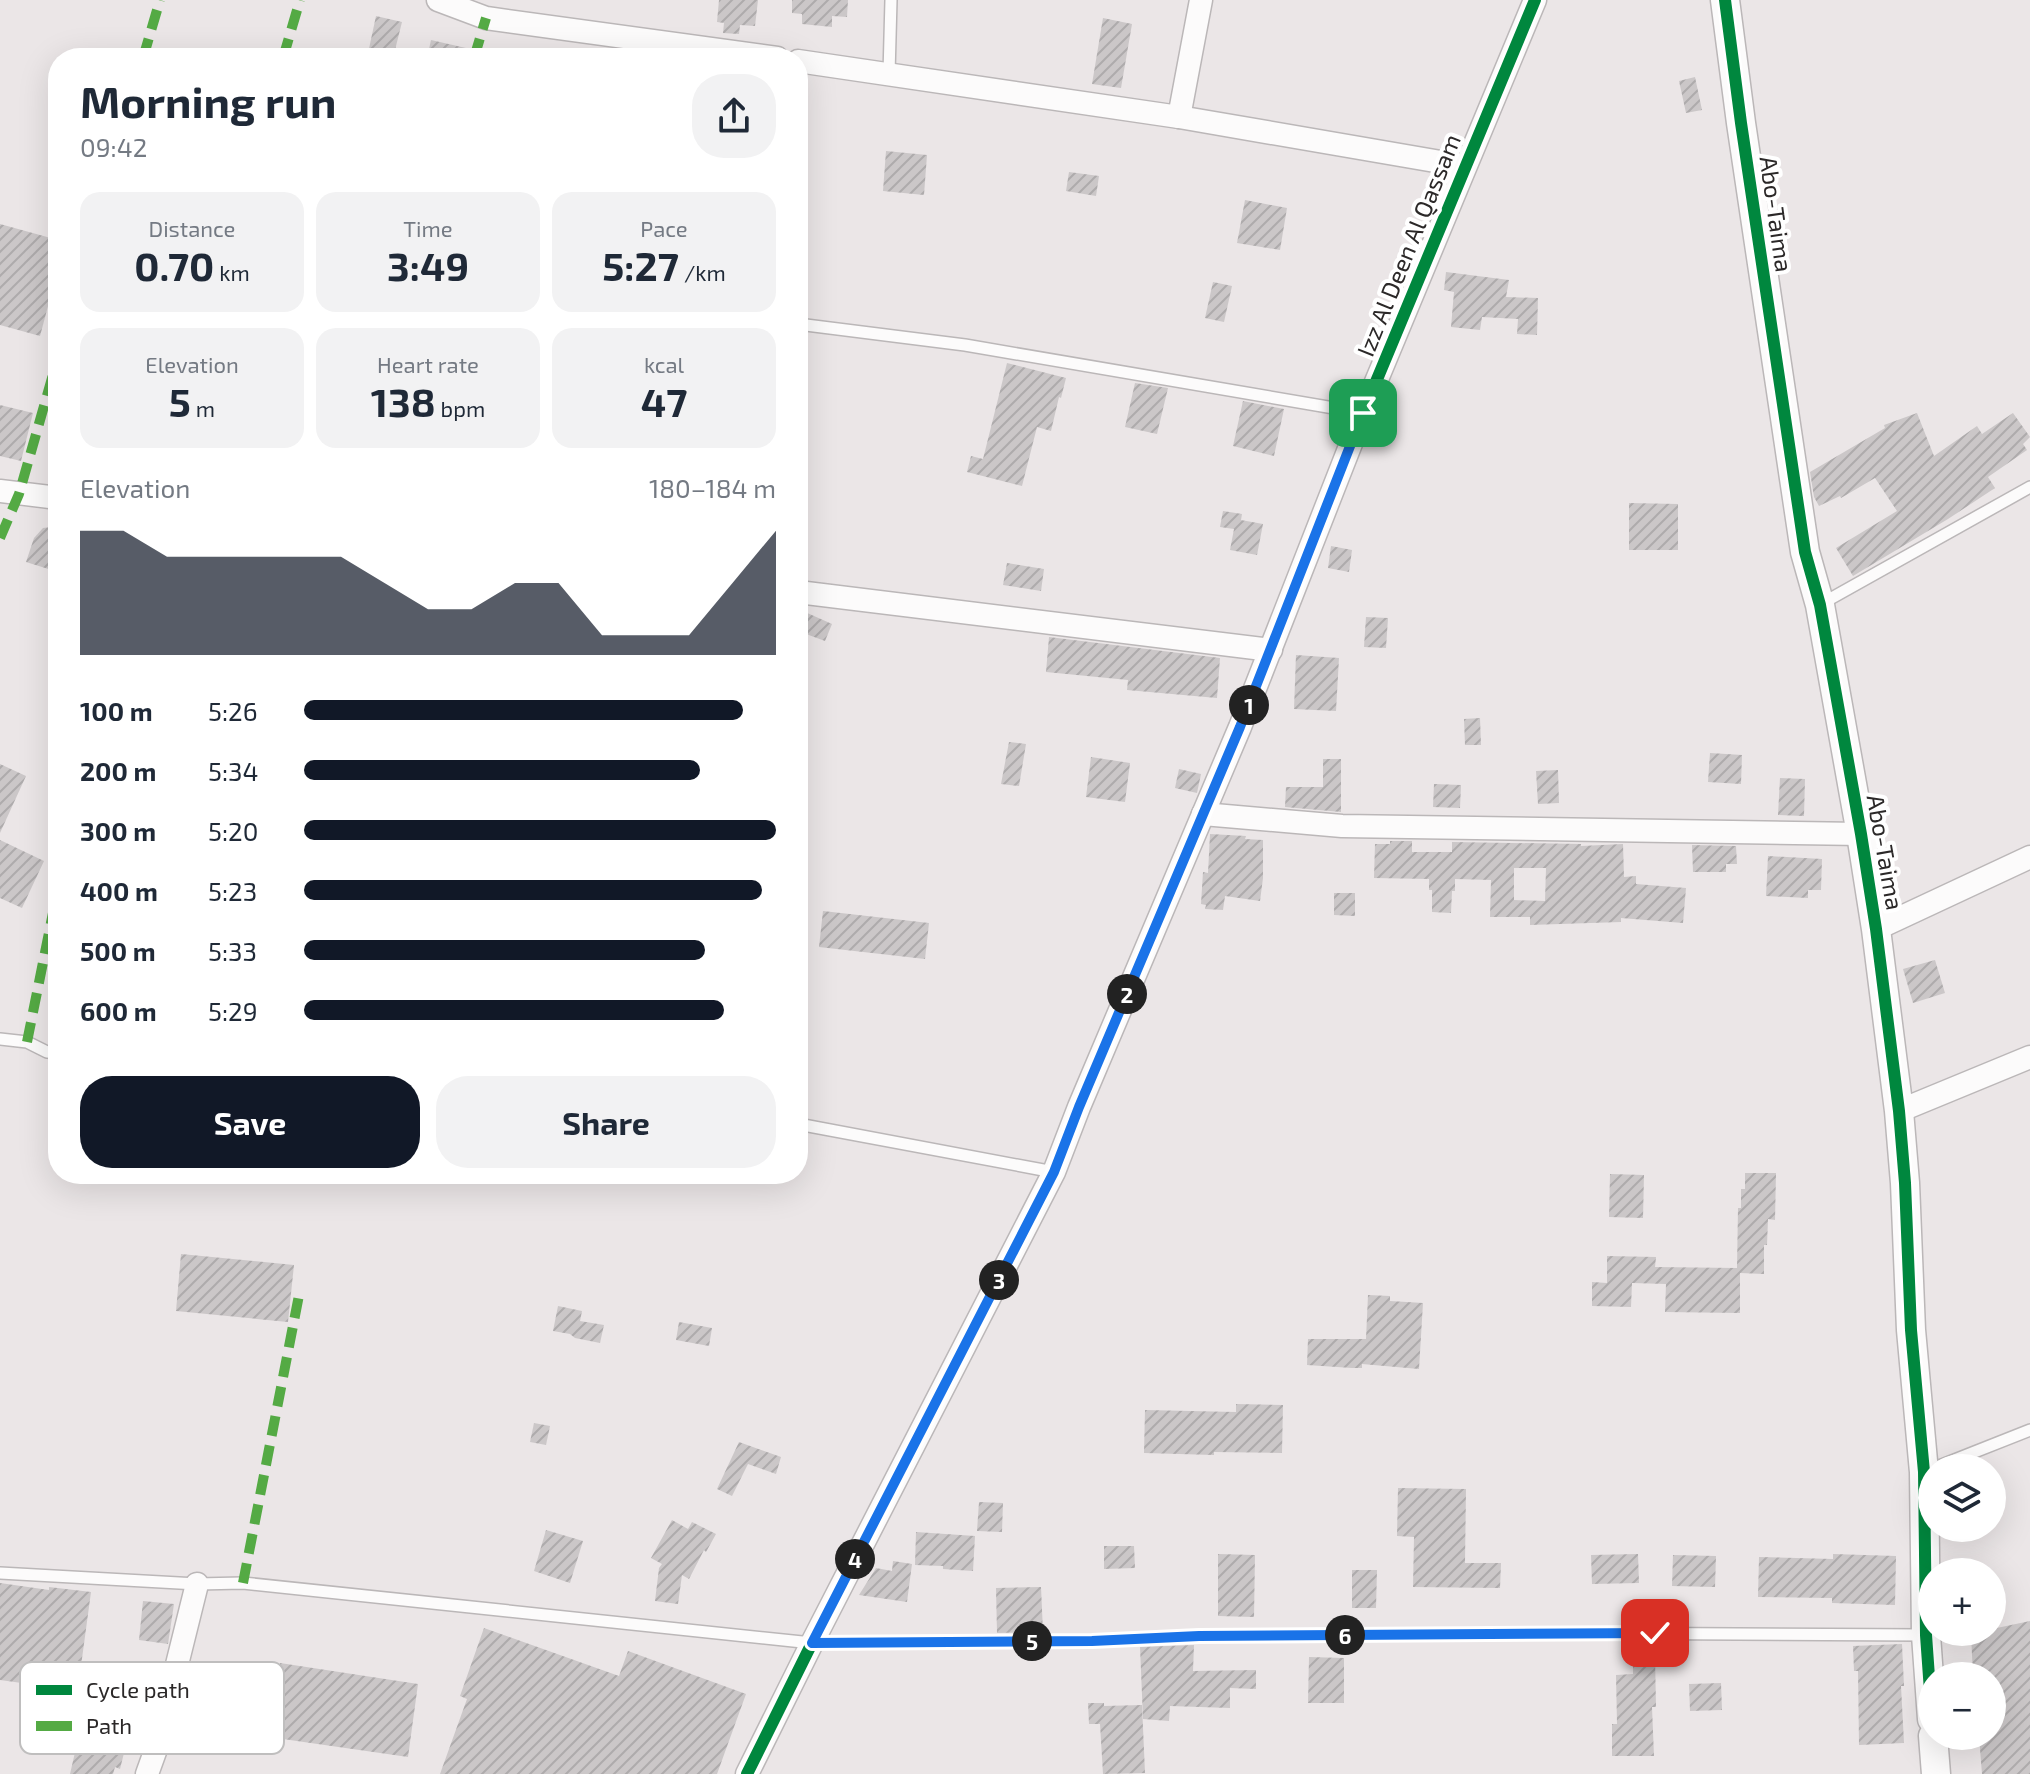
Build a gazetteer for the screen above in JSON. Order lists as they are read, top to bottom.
{
  "streets": {
    "street": ["Abo-Taima", "Izz Al Deen Al Qassam"]
  },
  "legend": ["Cycle path", "Path"],
  "page": {
    "heading": ["Morning run", "09:42"],
    "stats": [
      ["Distance", "0.70 km"],
      ["Time", "3:49"],
      ["Pace", "5:27 /km"],
      ["Elevation", "5 m"],
      ["Heart rate", "138 bpm"],
      ["kcal", "47"]
    ],
    "chart": ["Elevation", "180–184 m"],
    "list": [
      {
        "name": "100 m",
        "note": "5:26"
      },
      {
        "name": "200 m",
        "note": "5:34"
      },
      {
        "name": "300 m",
        "note": "5:20"
      },
      {
        "name": "400 m",
        "note": "5:23"
      },
      {
        "name": "500 m",
        "note": "5:33"
      },
      {
        "name": "600 m",
        "note": "5:29"
      }
    ],
    "pins": [
      "1",
      "2",
      "3",
      "4",
      "6",
      "5"
    ],
    "buttons": ["Save", "Share"],
    "map_buttons": ["+", "−"]
  }
}
